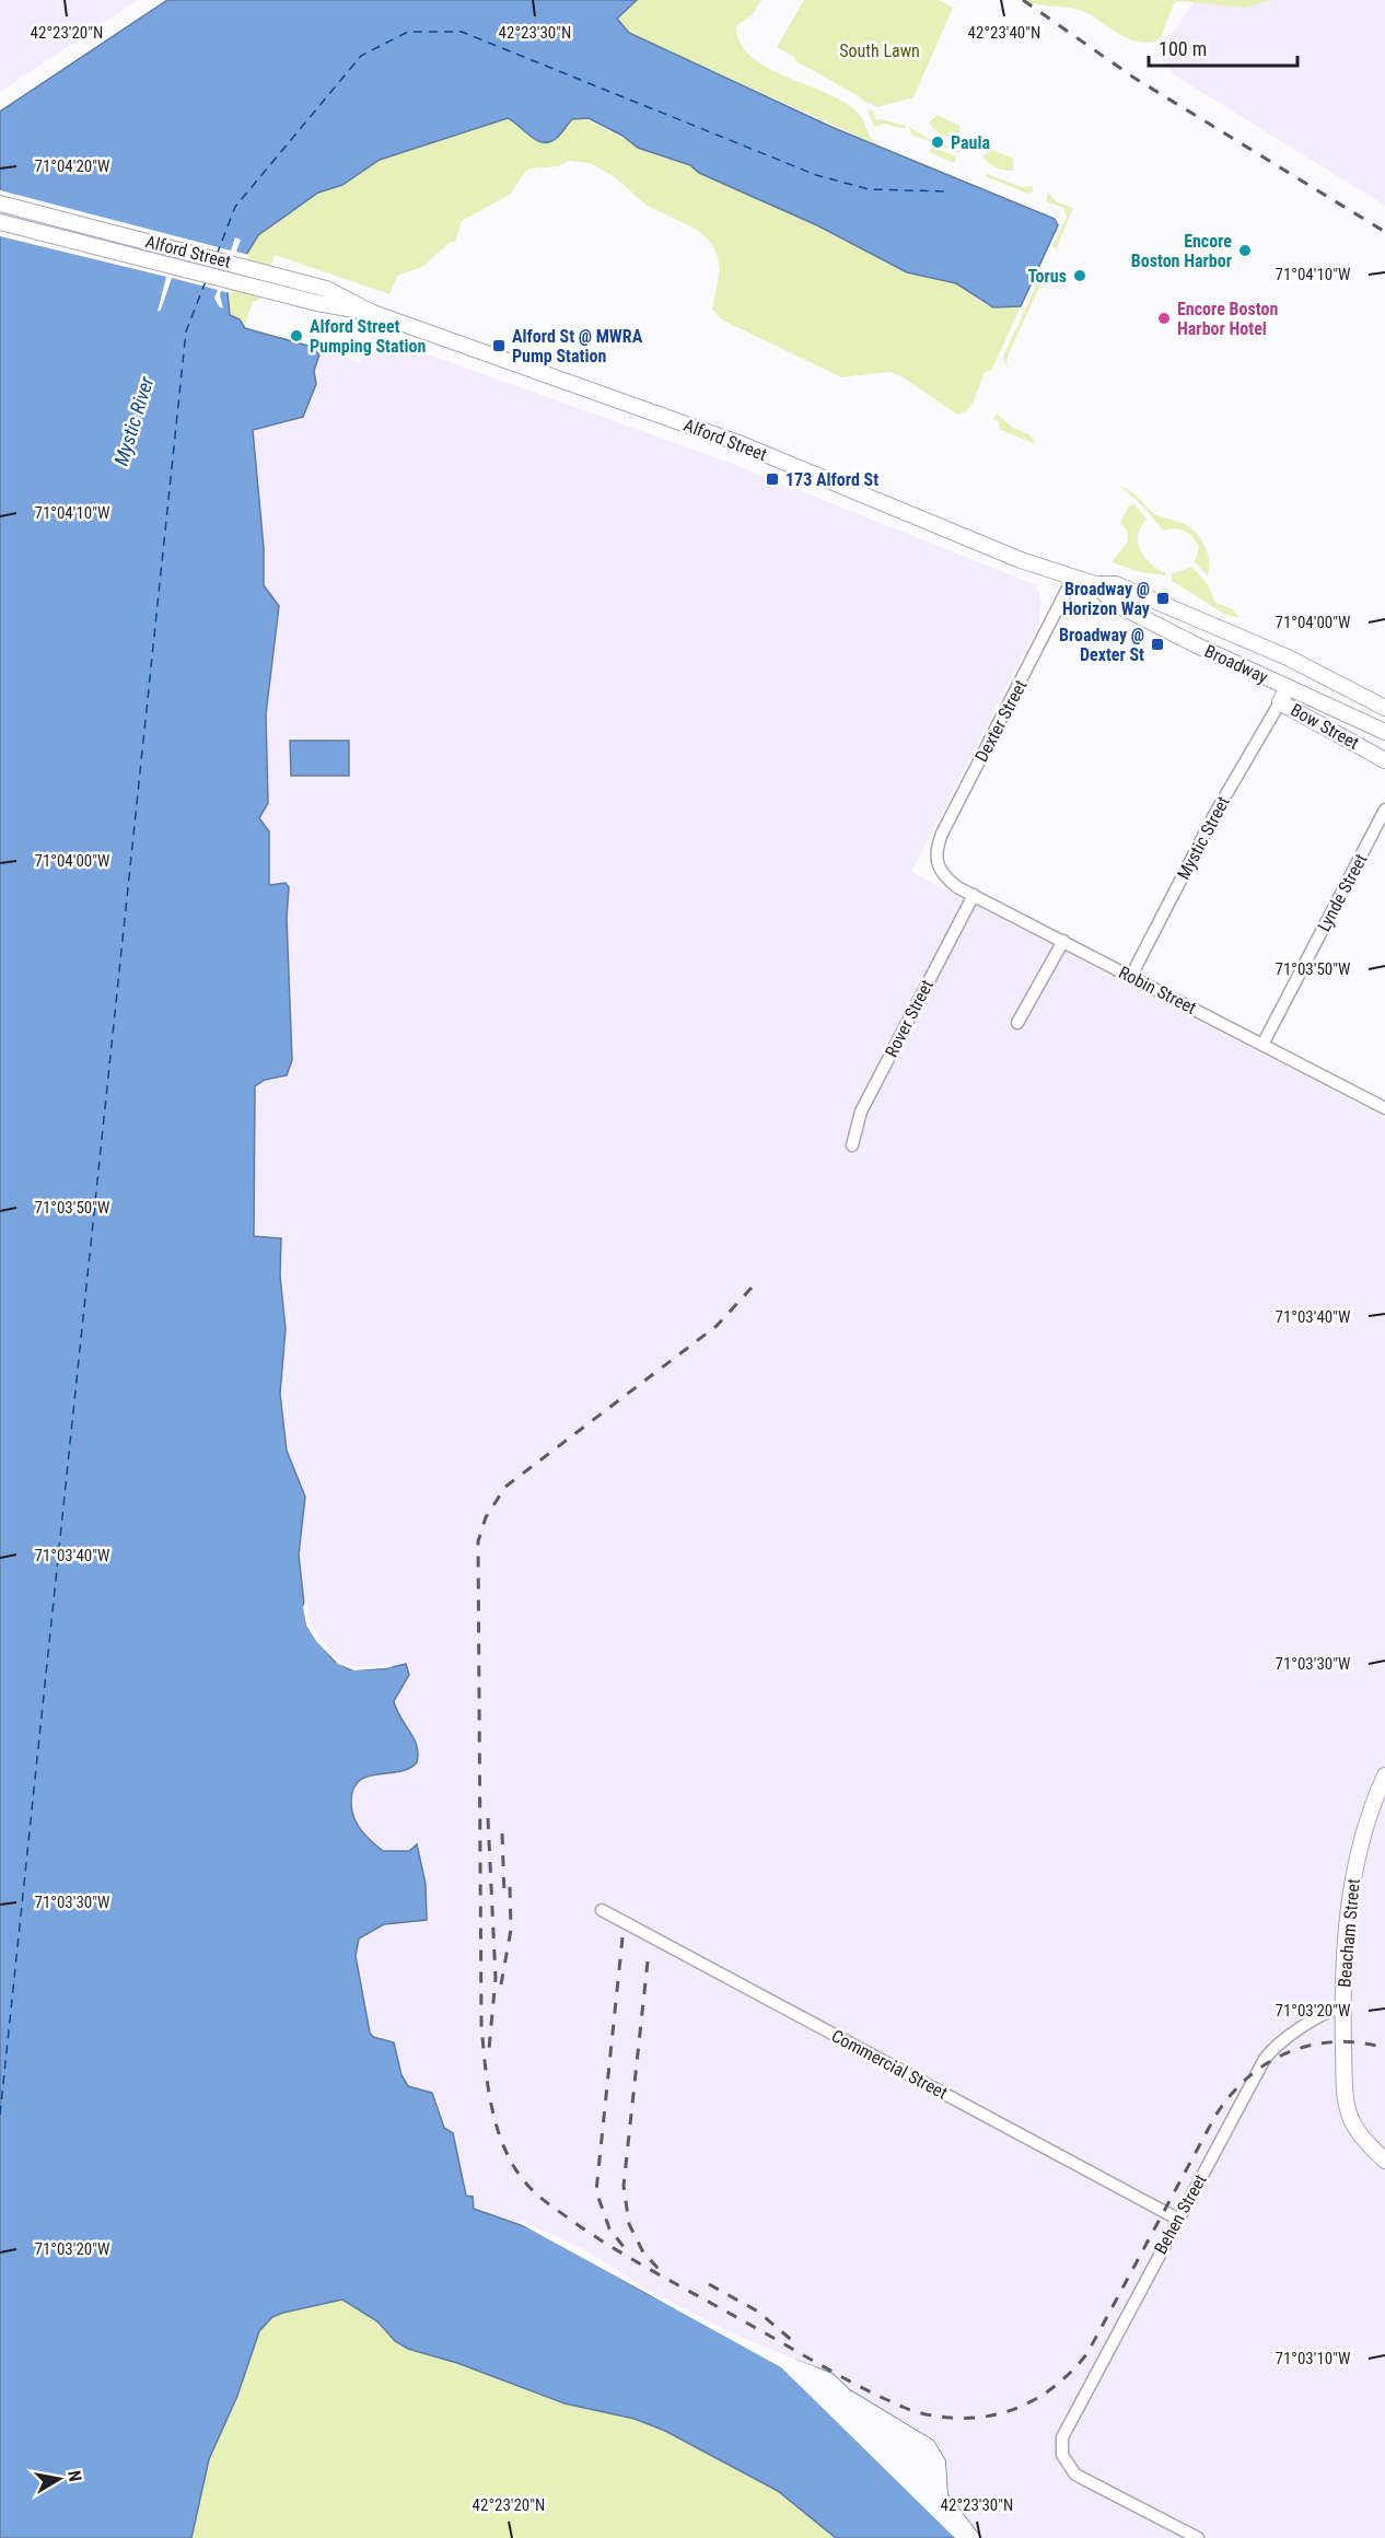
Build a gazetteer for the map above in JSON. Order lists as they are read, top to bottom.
{
  "streets": {
    "main road": [
      "Alford Street",
      "Broadway",
      "Bow Street",
      "Beacham Street"
    ],
    "street": [
      "Dexter Street",
      "Mystic Street",
      "Lynde Street",
      "Robin Street",
      "Rover Street",
      "Commercial Street",
      "Behen Street"
    ]
  },
  "crossings": [
    ["Alford Street", "Broadway"],
    ["Alford Street", "Dexter Street"],
    ["Broadway", "Dexter Street"],
    ["Broadway", "Bow Street"],
    ["Dexter Street", "Robin Street"],
    ["Bow Street", "Mystic Street"],
    ["Mystic Street", "Robin Street"],
    ["Lynde Street", "Robin Street"],
    ["Robin Street", "Rover Street"],
    ["Beacham Street", "Behen Street"],
    ["Commercial Street", "Behen Street"]
  ],
  "water": ["Mystic River"],
  "parks": ["South Lawn"],
  "places": {
    "other": [
      "Paula",
      "Encore Boston Harbor",
      "Torus",
      "Encore Boston Harbor Hotel",
      "Alford Street Pumping Station"
    ],
    "transit": [
      "Alford St @ MWRA Pump Station",
      "173 Alford St",
      "Broadway @ Horizon Way",
      "Broadway @ Dexter St"
    ]
  },
  "scale_bar": "100 m",
  "north": "right",
  "coordinates": [
    "42°23'40\"N",
    "42°23'20\"N",
    "42°23'30\"N",
    "71°04'20\"W",
    "71°04'10\"W",
    "71°04'00\"W",
    "71°03'50\"W",
    "71°03'40\"W",
    "71°03'30\"W",
    "71°03'20\"W",
    "71°03'10\"W"
  ]
}
